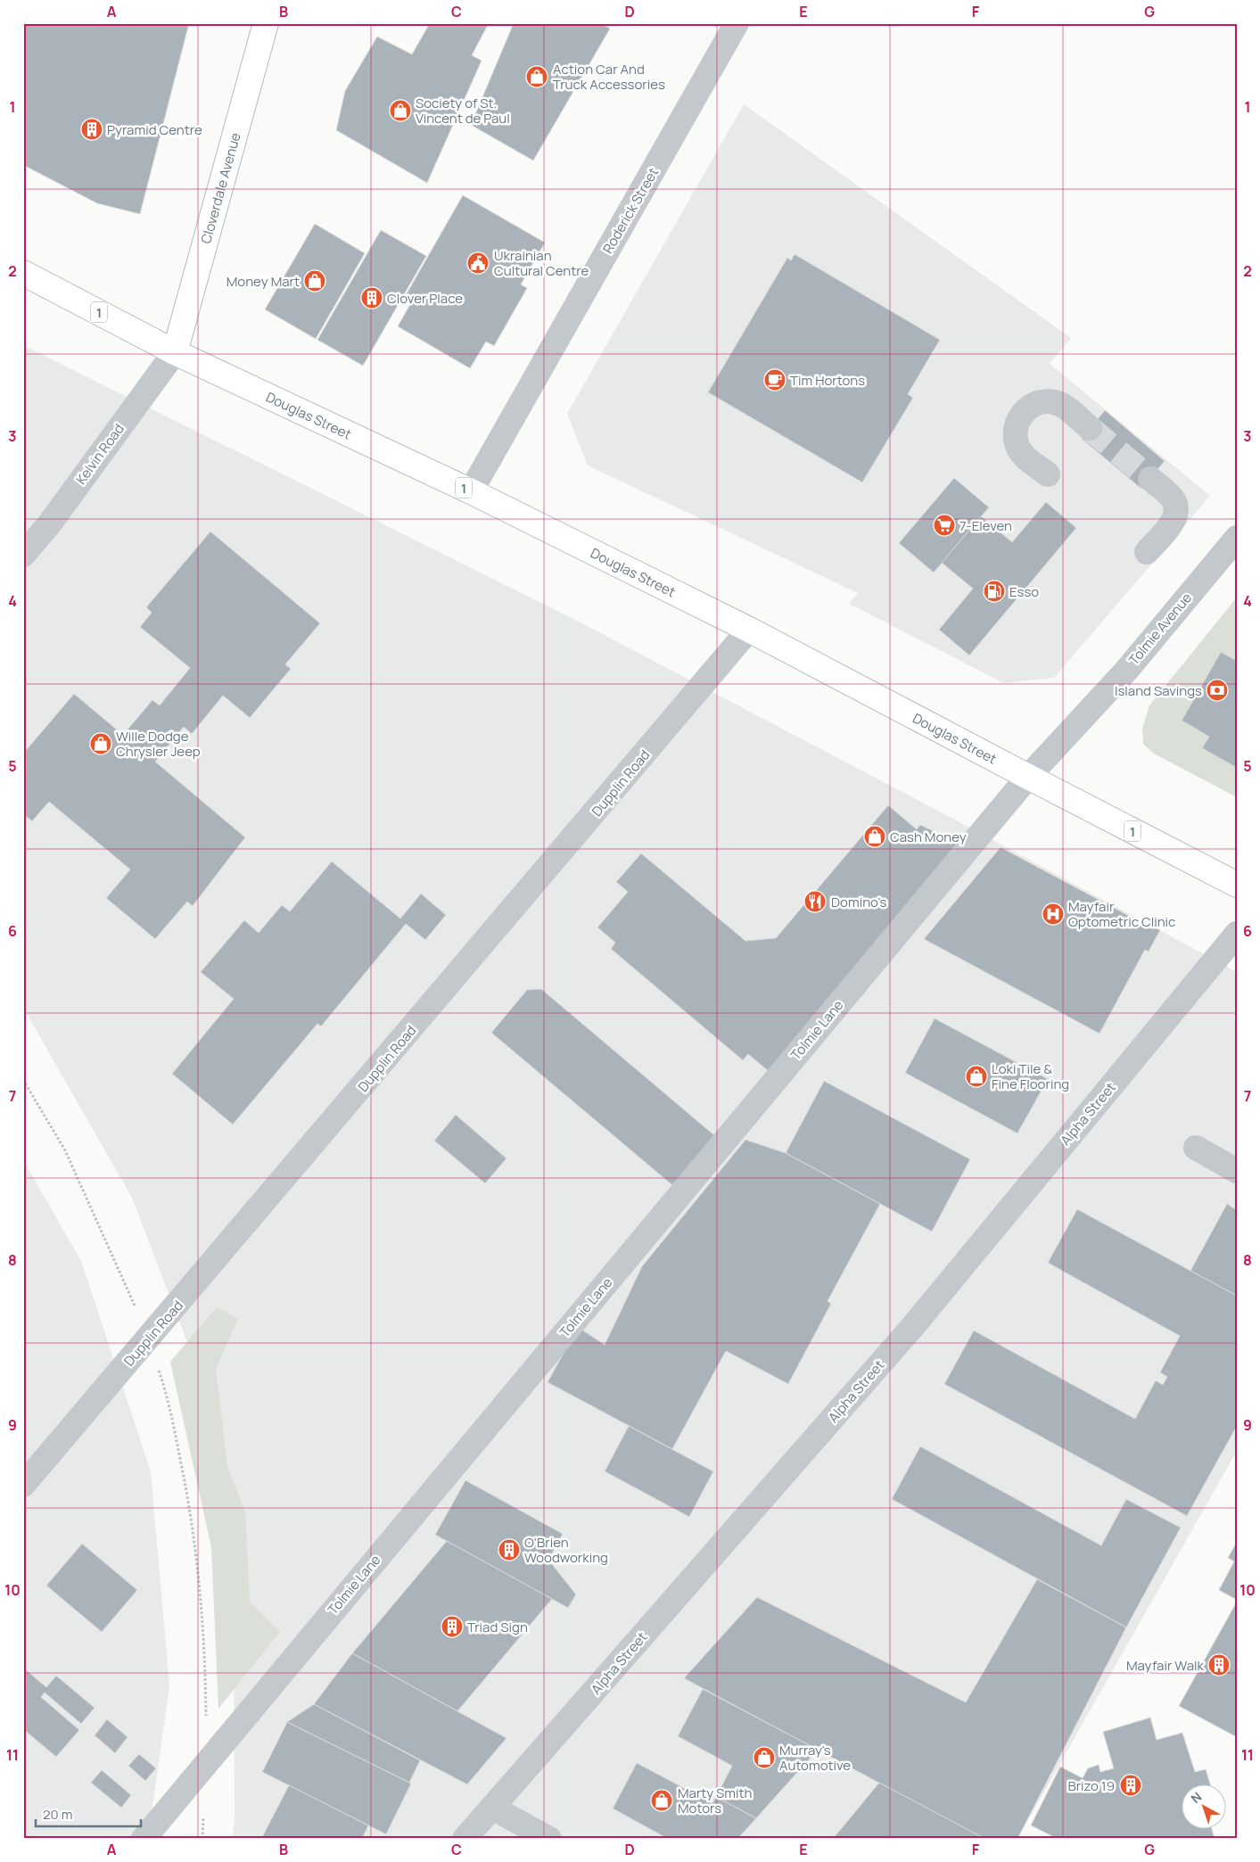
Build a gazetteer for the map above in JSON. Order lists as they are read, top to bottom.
{
  "streets": {
    "main road": ["Cloverdale Avenue", "1", "Douglas Street"],
    "street": [
      "Roderick Street",
      "Kelvin Road",
      "Tolmie Avenue",
      "Dupplin Road",
      "Tolmie Lane",
      "Alpha Street"
    ]
  },
  "crossings": [
    ["Cloverdale Avenue", "Douglas Street"],
    ["Cloverdale Avenue", "Kelvin Road"],
    ["Roderick Street", "Douglas Street"],
    ["Douglas Street", "Kelvin Road"],
    ["Douglas Street", "Tolmie Avenue"],
    ["Douglas Street", "Dupplin Road"],
    ["Douglas Street", "Tolmie Lane"],
    ["Tolmie Avenue", "Tolmie Lane"]
  ],
  "places": {
    "shop": [
      "Action Car And Truck Accessories",
      "Society of St. Vincent de Paul",
      "Money Mart",
      "Wille Dodge Chrysler Jeep",
      "Cash Money",
      "Loki Tile & Fine Flooring",
      "Murray's Automotive",
      "Marty Smith Motors"
    ],
    "building": [
      "Pyramid Centre",
      "Clover Place",
      "O'Brien Woodworking",
      "Triad Sign",
      "Mayfair Walk",
      "Brizo 19"
    ],
    "public building": ["Ukrainian Cultural Centre"],
    "cafe": ["Tim Hortons"],
    "supermarket": ["7-Eleven"],
    "fuel station": ["Esso"],
    "bank": ["Island Savings"],
    "restaurant": ["Domino's"],
    "hospital": ["Mayfair Optometric Clinic"]
  },
  "scale_bar": "20 m",
  "north": "top left",
  "grid": {
    "columns": [
      "A",
      "B",
      "C",
      "D",
      "E",
      "F",
      "G"
    ],
    "rows": [
      "1",
      "2",
      "3",
      "4",
      "5",
      "6",
      "7",
      "8",
      "9",
      "10",
      "11"
    ]
  }
}
